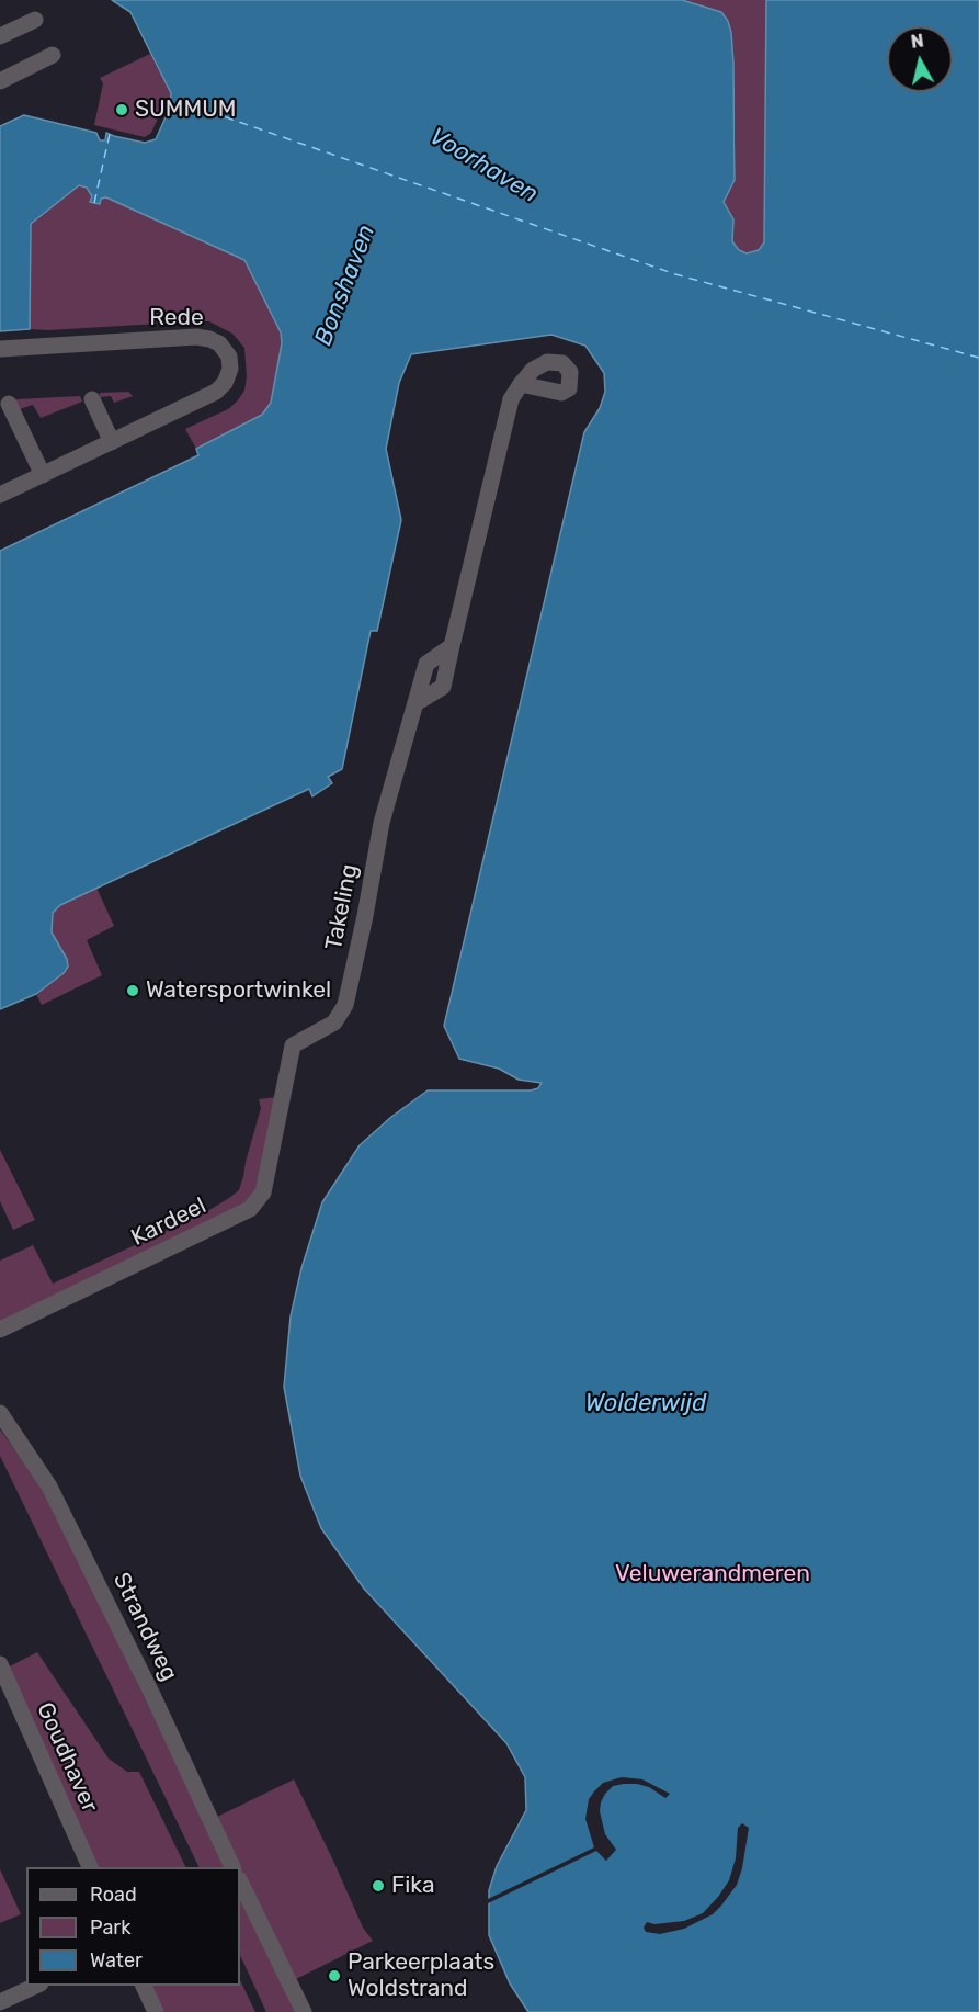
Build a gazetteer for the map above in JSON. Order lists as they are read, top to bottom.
{
  "streets": {
    "street": [
      "Rede",
      "Takeling",
      "Kardeel",
      "Strandweg",
      "Goudhaver"
    ]
  },
  "crossings": [
    ["Takeling", "Kardeel"]
  ],
  "water": ["Voorhaven", "Bonshaven", "Wolderwijd"],
  "parks": ["Veluwerandmeren"],
  "places": [
    "SUMMUM",
    "Watersportwinkel",
    "Fika",
    "Parkeerplaats Woldstrand"
  ],
  "legend": ["Road", "Park", "Water"],
  "north": "top"
}
